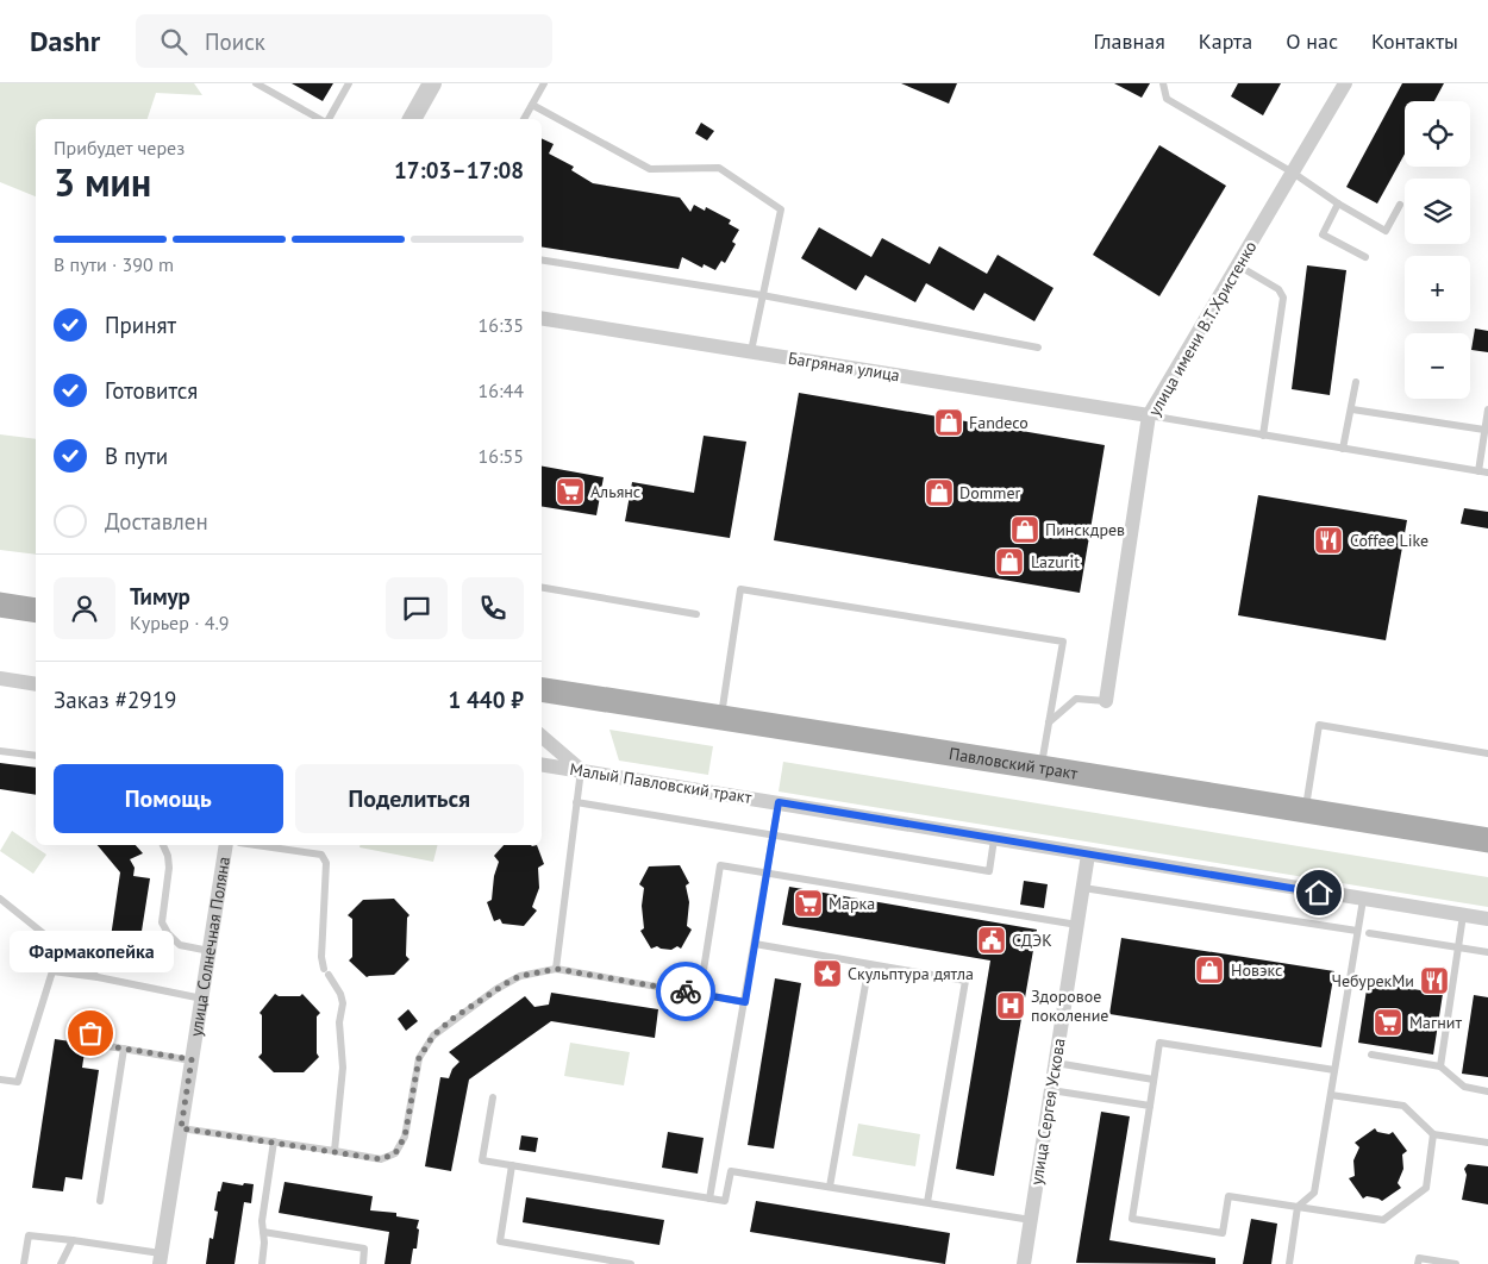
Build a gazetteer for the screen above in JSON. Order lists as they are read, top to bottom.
{
  "streets": {
    "main road": ["Павловский тракт"],
    "street": [
      "улица имени В.Т.Христенко",
      "Багряная улица",
      "Малый Павловский тракт",
      "улица Солнечная Поляна",
      "улица Сергея Ускова"
    ]
  },
  "crossings": [
    ["улица имени В.Т.Христенко", "Багряная улица"],
    ["Малый Павловский тракт", "улица Сергея Ускова"]
  ],
  "places": {
    "shop": [
      "Fandeco",
      "Dommer",
      "Пинскдрев",
      "Lazurit",
      "Новэкс"
    ],
    "supermarket": ["Альянс", "Марка", "Магнит"],
    "restaurant": ["Coffee Like", "ЧебурекМи"],
    "public building": ["СДЭК"],
    "place": ["Скульптура дятла"],
    "hospital": ["Здоровое поколение"],
    "other": ["Фармакопейка"]
  },
  "page": {
    "header": "Dashr",
    "search": "Поиск",
    "nav": [
      "Главная",
      "Карта",
      "О нас",
      "Контакты"
    ],
    "map_buttons": ["+", "−"],
    "heading": ["3 мин", "Прибудет через", "17:03–17:08"],
    "panel": [
      "Тимур",
      "Курьер · 4.9",
      "Заказ #2919",
      "1 440 ₽"
    ],
    "bar": "В пути · 390 m",
    "list": [
      ["Принят", "16:35"],
      ["Готовится", "16:44"],
      ["В пути", "16:55"],
      "Доставлен"
    ],
    "buttons": ["Помощь", "Поделиться"],
    "bubble": "Фармакопейка"
  }
}
